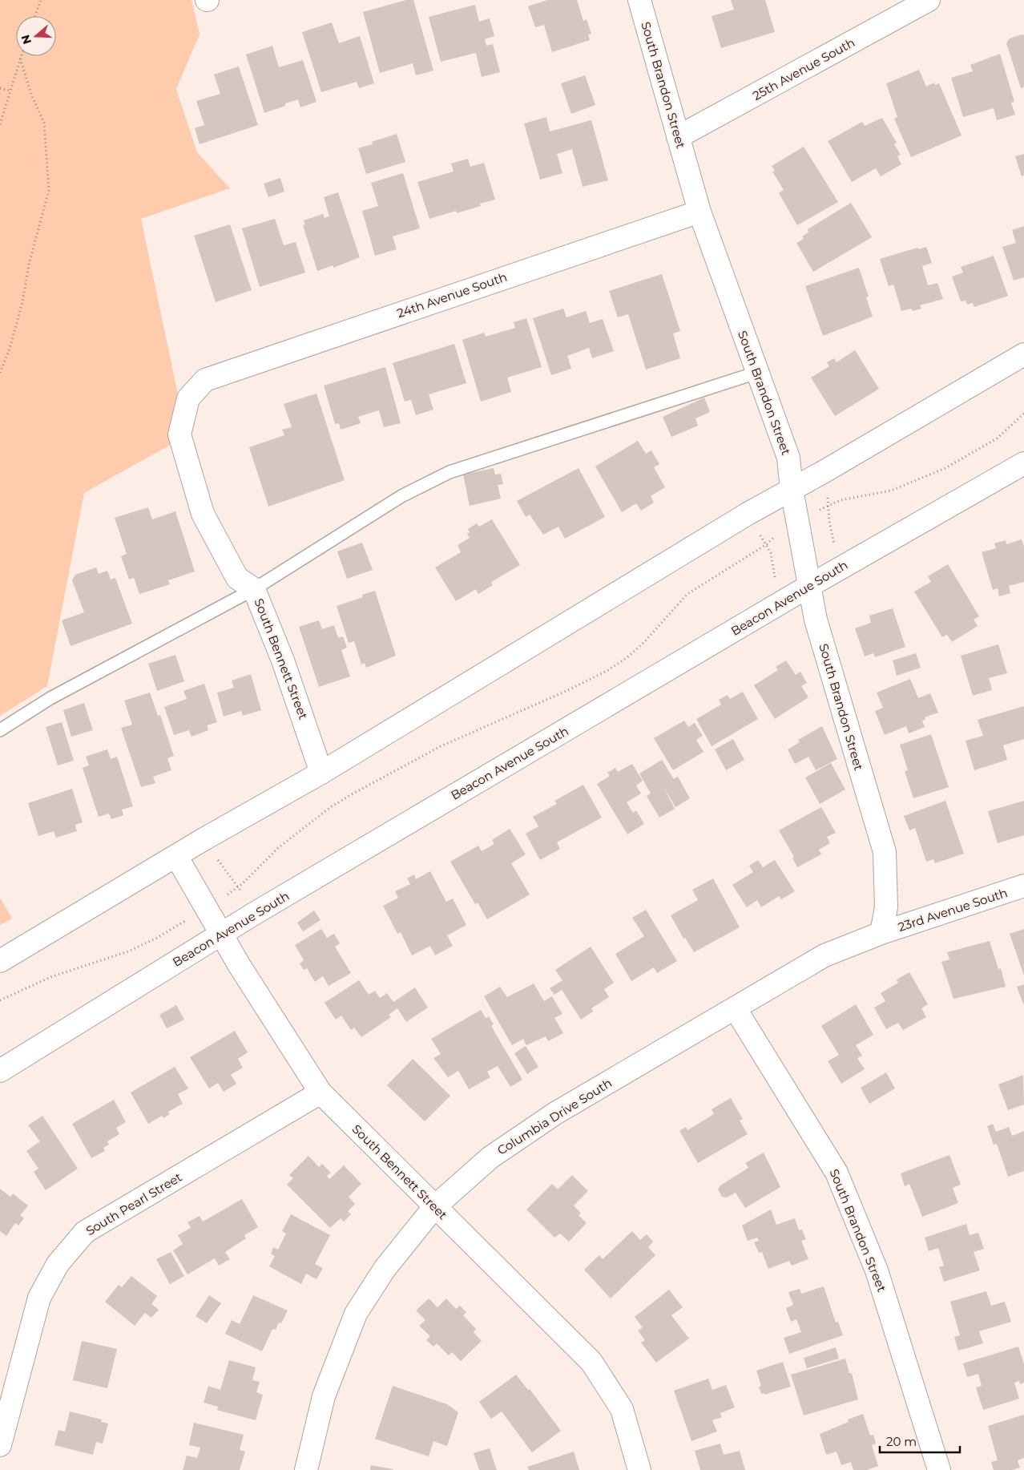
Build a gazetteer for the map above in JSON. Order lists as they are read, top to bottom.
{
  "streets": {
    "street": [
      "25th Avenue South",
      "South Brandon Street",
      "24th Avenue South",
      "Beacon Avenue South",
      "South Bennett Street",
      "23rd Avenue South",
      "Columbia Drive South",
      "South Pearl Street"
    ]
  },
  "crossings": [
    ["25th Avenue South", "South Brandon Street"],
    ["South Brandon Street", "24th Avenue South"],
    ["South Brandon Street", "Beacon Avenue South"],
    ["South Brandon Street", "23rd Avenue South"],
    ["South Brandon Street", "Columbia Drive South"],
    ["24th Avenue South", "South Bennett Street"],
    ["Beacon Avenue South", "South Bennett Street"],
    ["South Bennett Street", "Columbia Drive South"],
    ["South Bennett Street", "South Pearl Street"],
    ["23rd Avenue South", "Columbia Drive South"]
  ],
  "scale_bar": "20 m",
  "north": "left"
}
